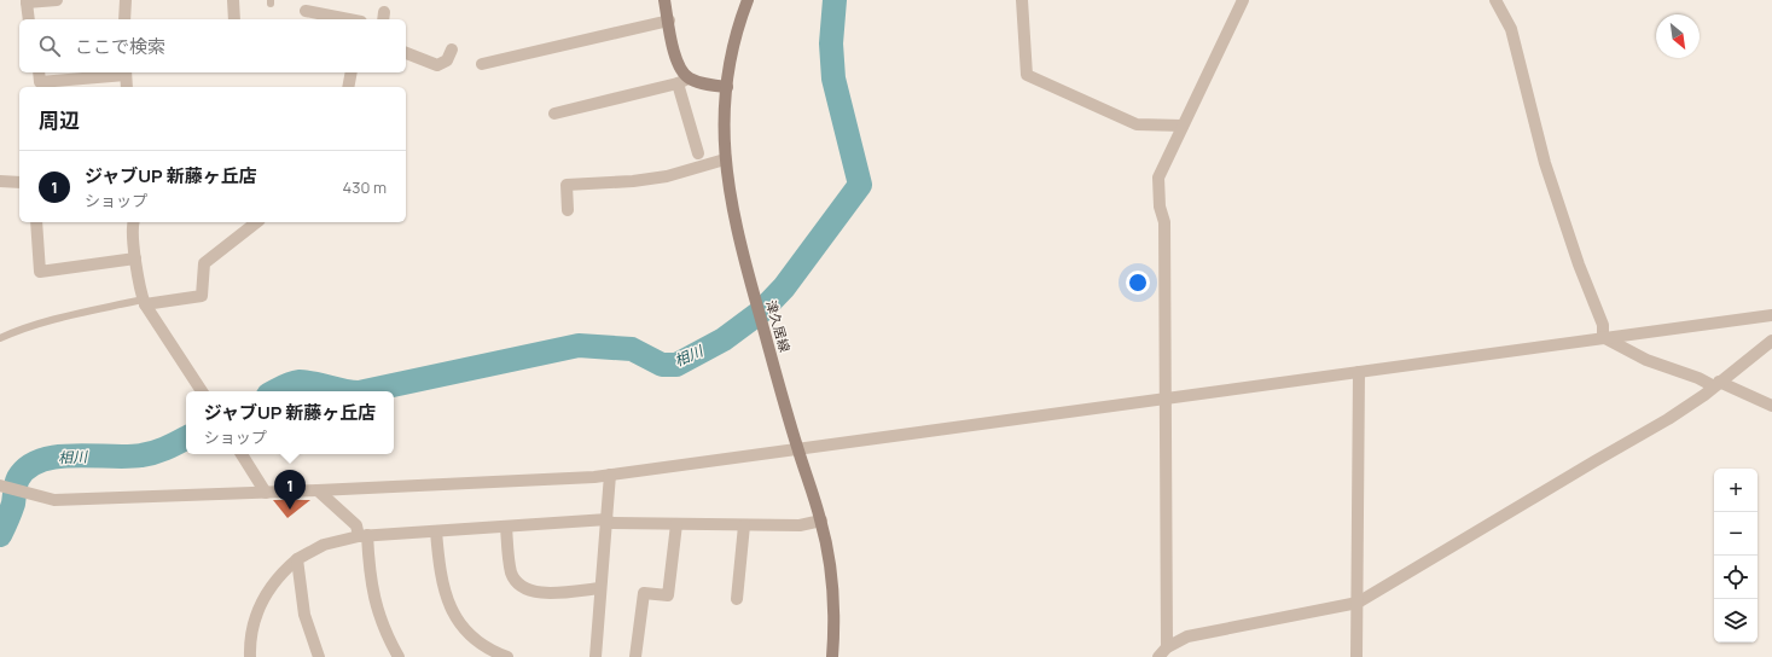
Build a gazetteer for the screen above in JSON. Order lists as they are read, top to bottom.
{
  "streets": {
    "main road": ["津久居線"]
  },
  "water": ["相川"],
  "north": "bottom right",
  "page": {
    "search": "ここで検索",
    "heading": "周辺",
    "list": [
      {
        "mark": "1",
        "name": "ジャブUP 新藤ヶ丘店",
        "note": "ショップ",
        "value": "430 m"
      }
    ],
    "popup": ["ジャブUP 新藤ヶ丘店", "ショップ"],
    "map_buttons": ["+", "−"],
    "pins": "1"
  }
}
